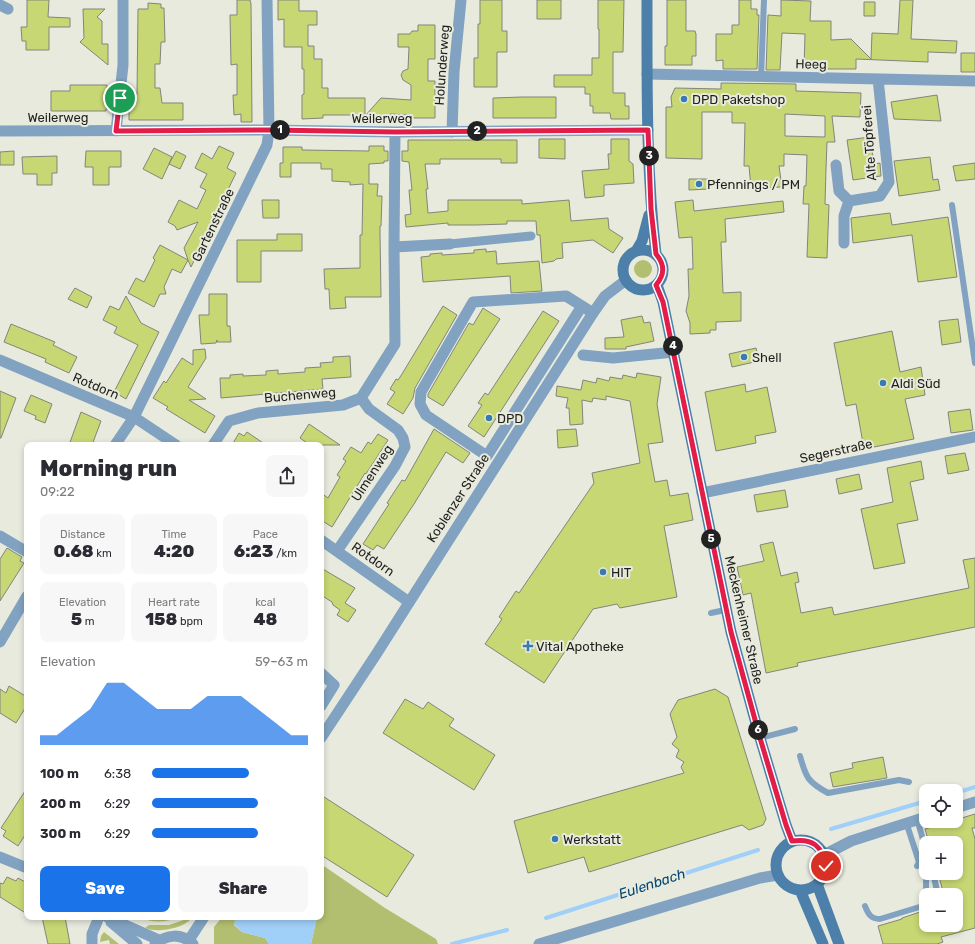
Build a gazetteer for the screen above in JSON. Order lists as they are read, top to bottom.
{
  "streets": {
    "main road": ["Meckenheimer Straße"],
    "street": [
      "Heeg",
      "Holunderweg",
      "Weilerweg",
      "Alte Töpferei",
      "Gartenstraße",
      "Rotdorn",
      "Buchenweg",
      "Segerstraße",
      "Ulmenweg",
      "Koblenzer Straße"
    ]
  },
  "crossings": [
    ["Heeg", "Alte Töpferei"],
    ["Holunderweg", "Weilerweg"],
    ["Weilerweg", "Gartenstraße"],
    ["Gartenstraße", "Rotdorn"],
    ["Rotdorn", "Ulmenweg"],
    ["Rotdorn", "Koblenzer Straße"],
    ["Buchenweg", "Ulmenweg"],
    ["Segerstraße", "Meckenheimer Straße"],
    ["Koblenzer Straße", "Meckenheimer Straße"]
  ],
  "water": ["Eulenbach"],
  "places": {
    "other": [
      "DPD Paketshop",
      "Pfennings / PM",
      "Shell",
      "Aldi Süd",
      "DPD",
      "HIT",
      "Werkstatt"
    ],
    "health": ["Vital Apotheke"]
  },
  "page": {
    "pins": [
      "1",
      "2",
      "3",
      "4",
      "5",
      "6"
    ],
    "heading": ["Morning run", "09:22"],
    "stats": [
      ["Distance", "0.68 km"],
      ["Time", "4:20"],
      ["Pace", "6:23 /km"],
      ["Elevation", "5 m"],
      ["Heart rate", "158 bpm"],
      ["kcal", "48"]
    ],
    "chart": ["Elevation", "59–63 m"],
    "list": [
      {
        "name": "100 m",
        "note": "6:38"
      },
      {
        "name": "200 m",
        "note": "6:29"
      },
      {
        "name": "300 m",
        "note": "6:29"
      }
    ],
    "map_buttons": ["+", "−"],
    "buttons": ["Save", "Share"]
  }
}
